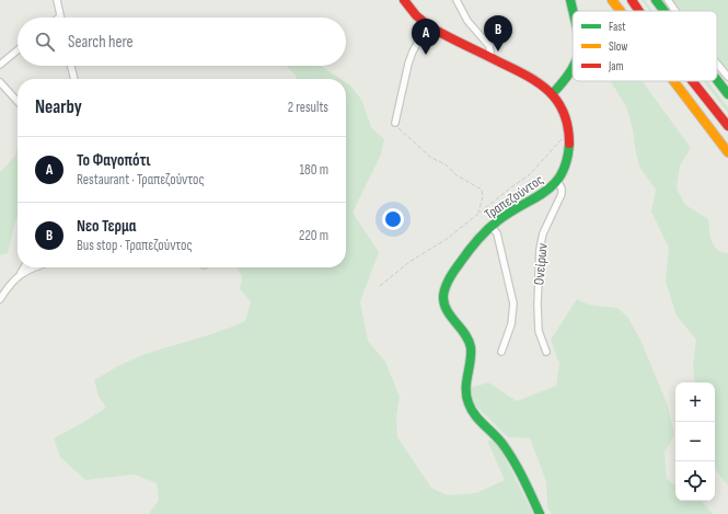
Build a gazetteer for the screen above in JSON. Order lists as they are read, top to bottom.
{
  "streets": {
    "main road": ["Τραπεζούντος"],
    "street": ["Ονείρων"]
  },
  "crossings": [
    ["Τραπεζούντος", "Ονείρων"]
  ],
  "legend": ["Fast", "Slow", "Jam"],
  "page": {
    "pins": ["B", "A"],
    "search": "Search here",
    "heading": ["Nearby", "2 results"],
    "list": [
      {
        "mark": "A",
        "name": "Το Φαγοπότι",
        "note": "Restaurant · Τραπεζούντος",
        "value": "180 m"
      },
      {
        "mark": "B",
        "name": "Νεο Τερμα",
        "note": "Bus stop · Τραπεζούντος",
        "value": "220 m"
      }
    ],
    "map_buttons": ["+", "−"]
  }
}
